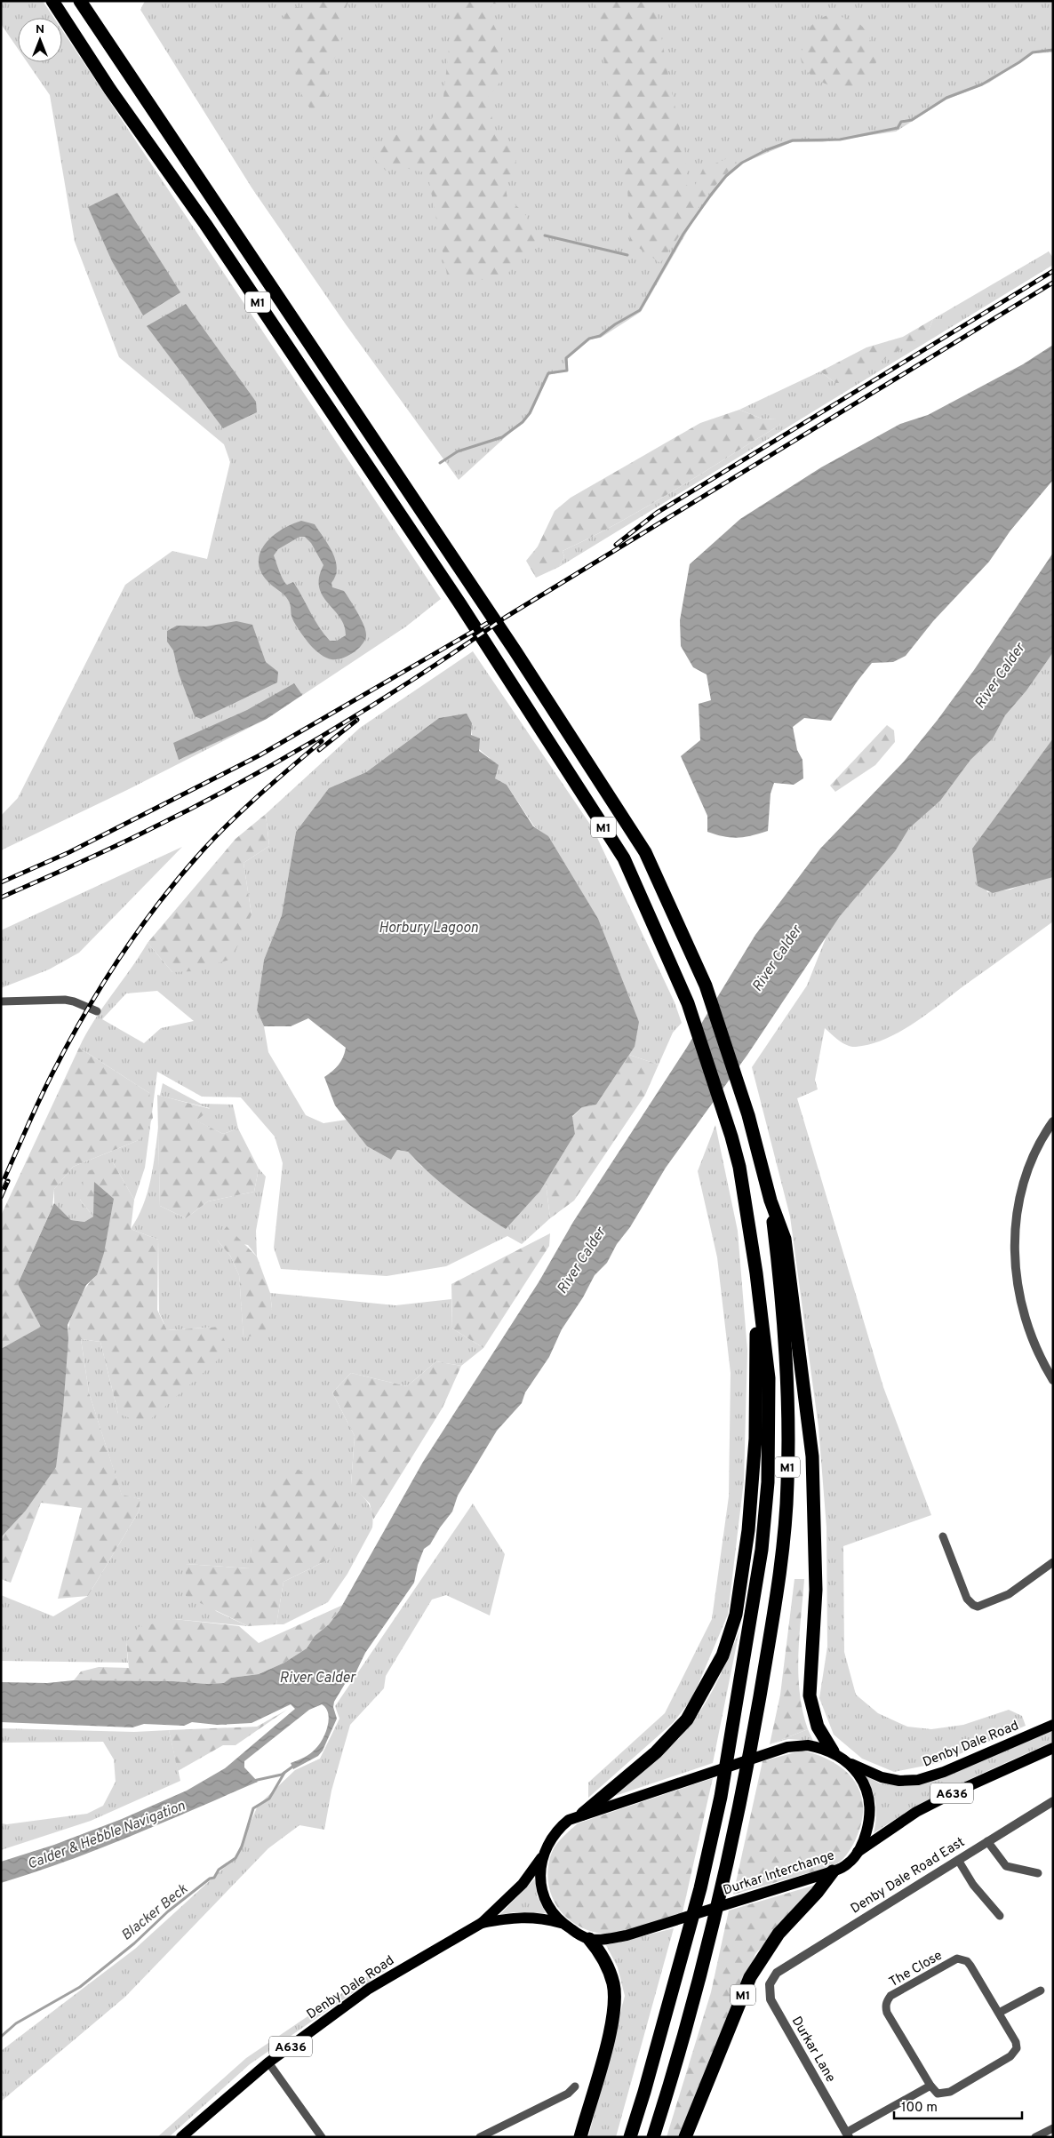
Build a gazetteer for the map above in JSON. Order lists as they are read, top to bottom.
{
  "streets": {
    "highway": ["M1"],
    "main road": ["Denby Dale Road", "A636", "Durkar Interchange"],
    "street": ["Denby Dale Road East", "The Close", "Durkar Lane"]
  },
  "crossings": [
    ["M1", "Durkar Interchange"],
    ["Denby Dale Road", "Durkar Interchange"],
    ["A636", "Durkar Interchange"],
    ["Denby Dale Road East", "Durkar Lane"]
  ],
  "water": [
    "River Calder",
    "Horbury Lagoon",
    "Calder & Hebble Navigation",
    "Blacker Beck"
  ],
  "scale_bar": "100 m",
  "north": "top"
}
